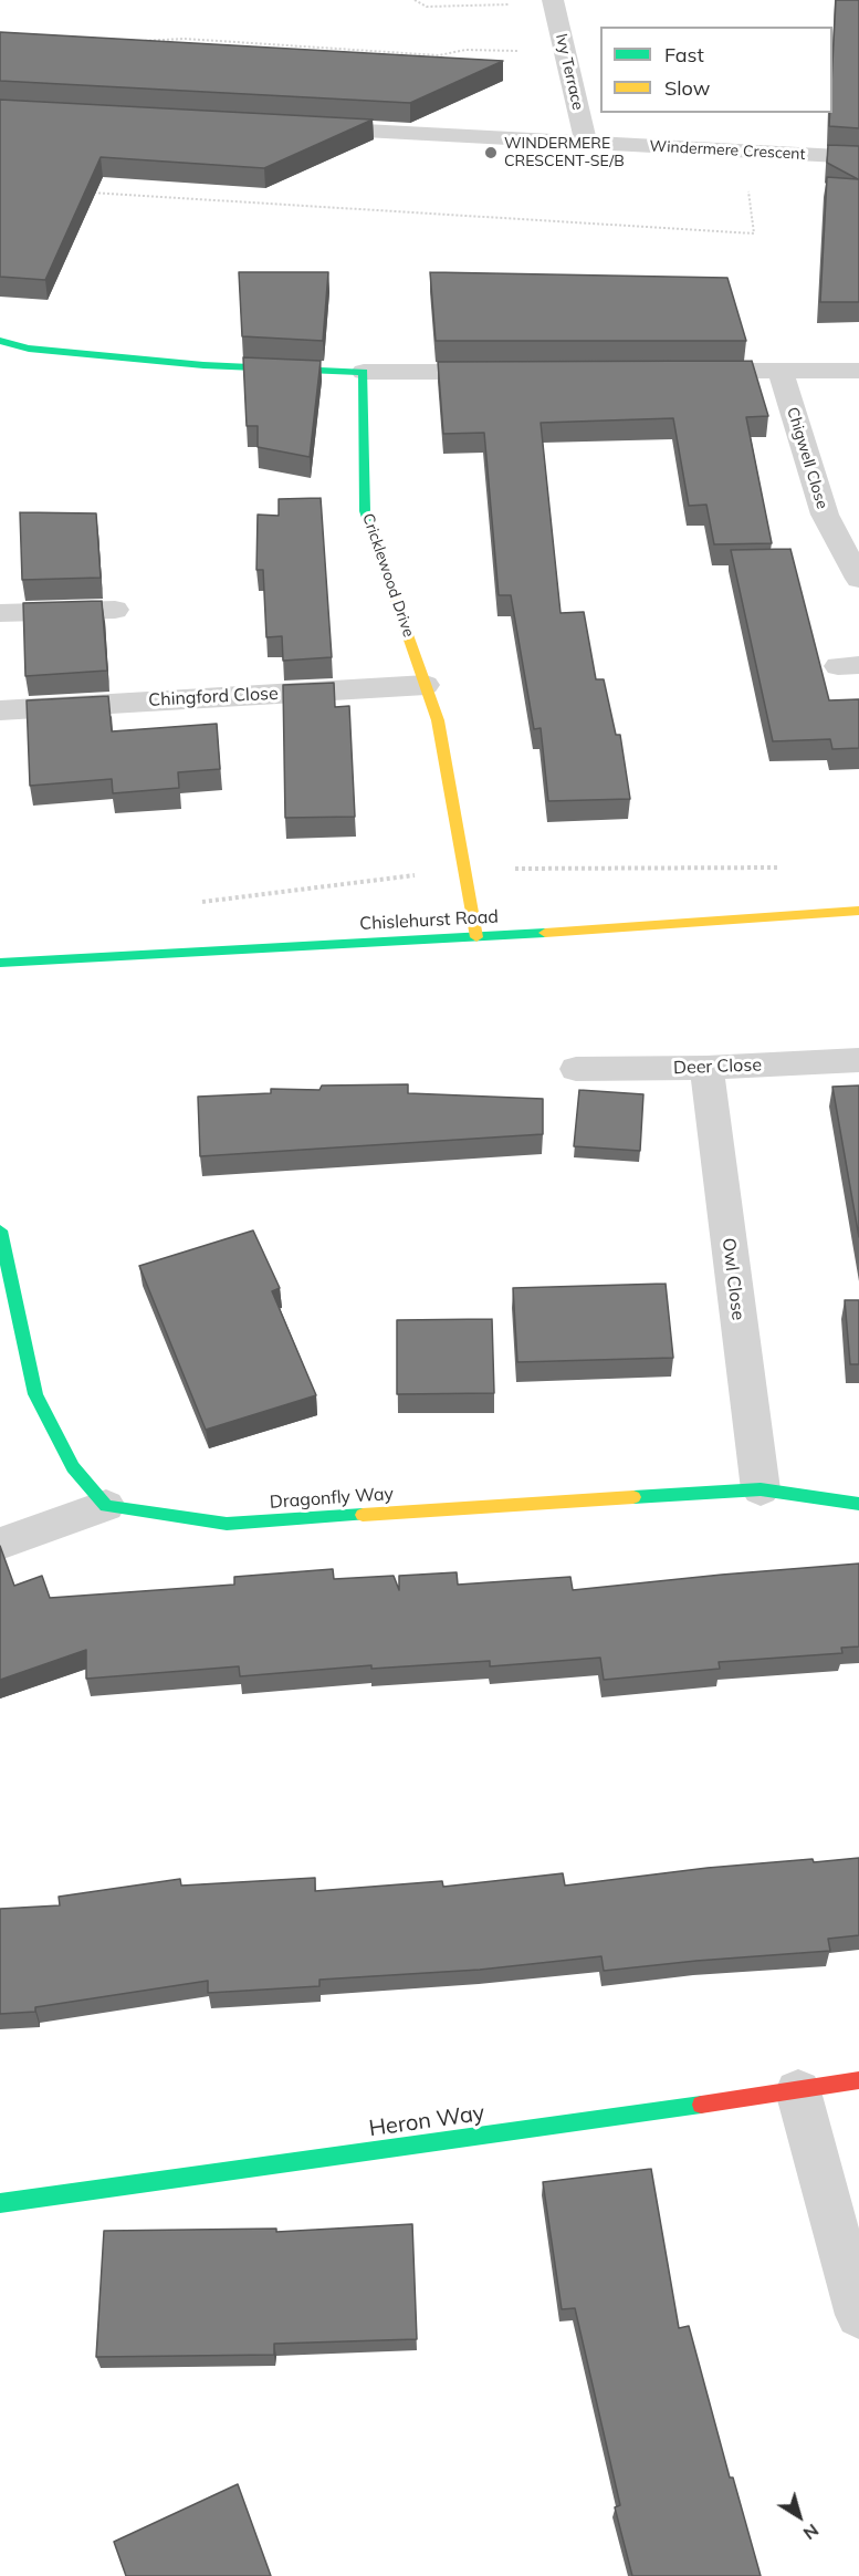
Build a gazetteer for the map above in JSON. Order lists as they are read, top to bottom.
{
  "streets": {
    "street": [
      "Ivy Terrace",
      "Windermere Crescent",
      "Chigwell Close",
      "Cricklewood Drive",
      "Chingford Close",
      "Chislehurst Road",
      "Deer Close",
      "Owl Close",
      "Dragonfly Way",
      "Heron Way"
    ]
  },
  "crossings": [
    ["Ivy Terrace", "Windermere Crescent"],
    ["Cricklewood Drive", "Chingford Close"],
    ["Cricklewood Drive", "Chislehurst Road"],
    ["Deer Close", "Owl Close"],
    ["Owl Close", "Dragonfly Way"]
  ],
  "places": ["WINDERMERE CRESCENT-SE/B"],
  "legend": ["Fast", "Slow"],
  "north": "bottom right"
}
